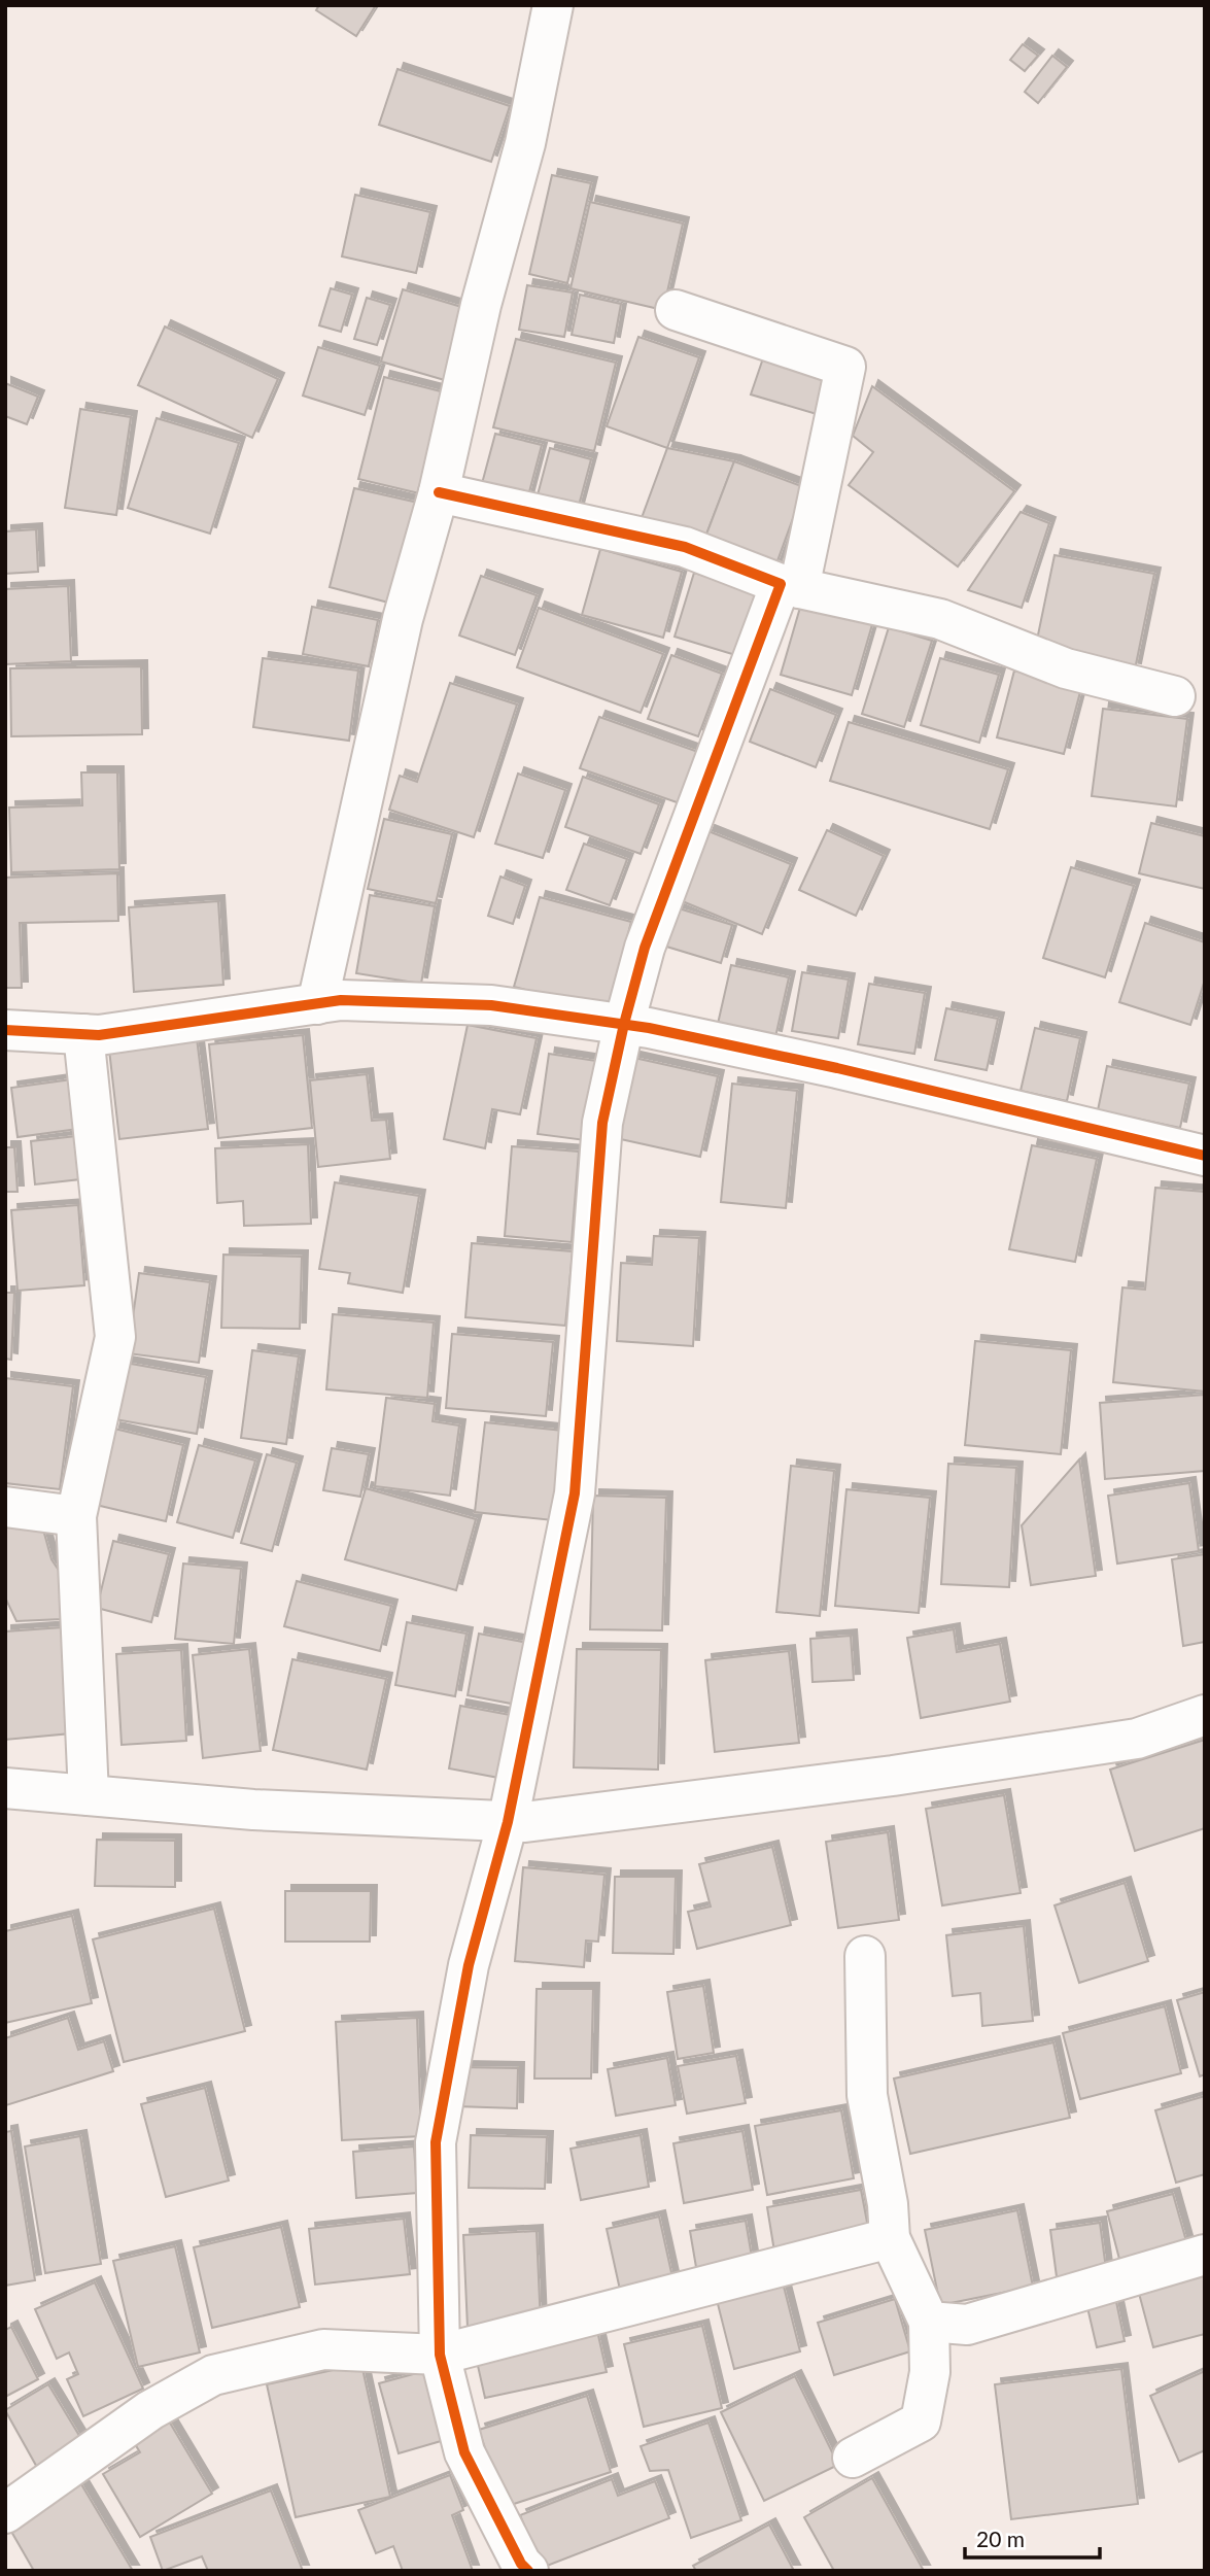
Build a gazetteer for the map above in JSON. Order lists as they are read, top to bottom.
{
  "scale_bar": "20 m"
}
